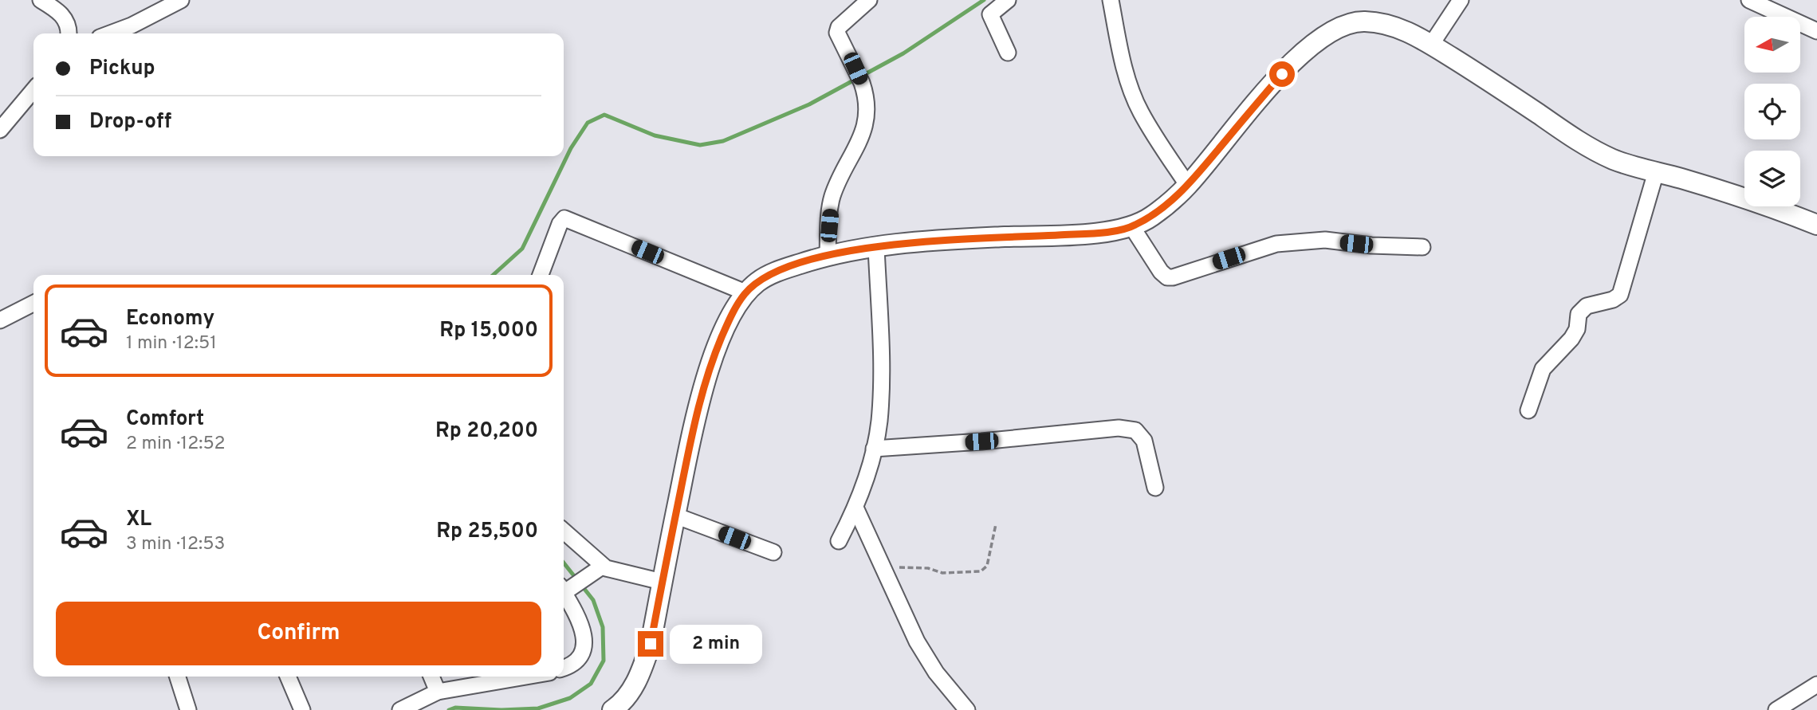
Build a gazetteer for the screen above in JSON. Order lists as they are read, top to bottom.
{
  "north": "left",
  "page": {
    "banner": ["Pickup", "Drop-off"],
    "list": [
      {
        "name": "Economy",
        "note": "1 min · 12:51",
        "value": "Rp 15,000"
      },
      {
        "name": "Comfort",
        "note": "2 min · 12:52",
        "value": "Rp 20,200"
      },
      {
        "name": "XL",
        "note": "3 min · 12:53",
        "value": "Rp 25,500"
      }
    ],
    "buttons": "Confirm",
    "bubble": "2 min"
  }
}
